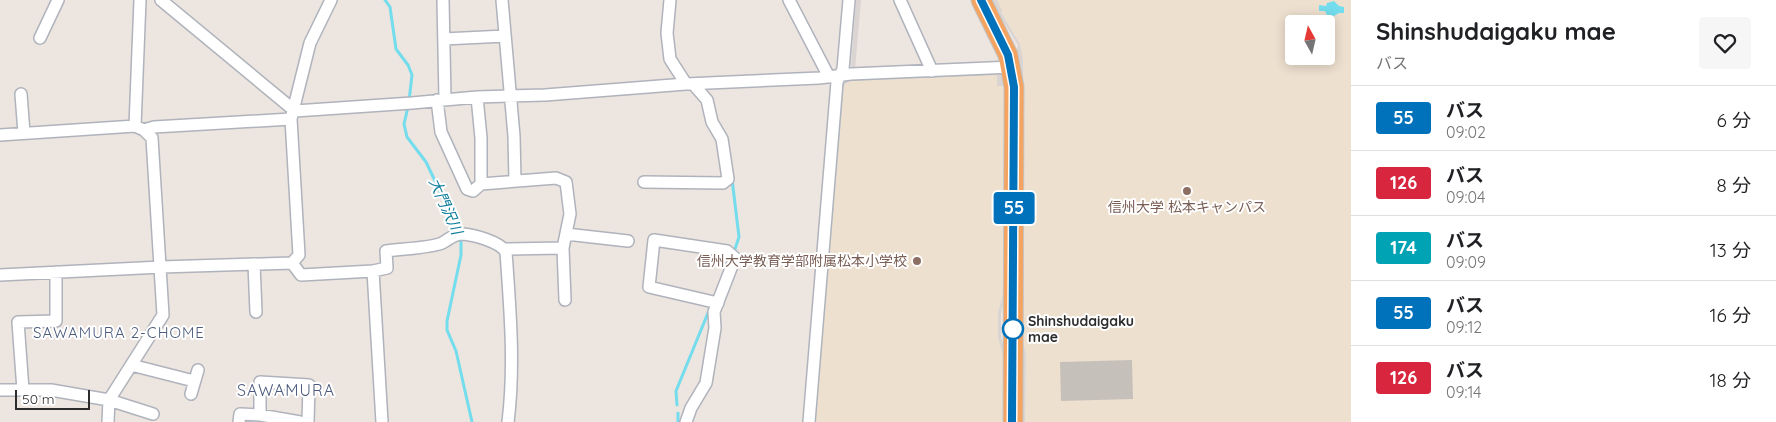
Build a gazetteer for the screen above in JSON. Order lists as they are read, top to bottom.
{
  "districts": ["SAWAMURA 2-CHOME", "SAWAMURA"],
  "water": ["大門沢川"],
  "places": ["信州大学 松本キャンパス", "信州大学教育学部附属松本小学校", "Shinshudaigaku mae"],
  "lines": ["bus line 55"],
  "scale_bar": "50 m",
  "north": "top",
  "page": {
    "on_map": "55",
    "heading": ["Shinshudaigaku mae", "バス"],
    "list": [
      {
        "mark": "55",
        "name": "バス",
        "note": "09:02",
        "value": "6 分"
      },
      {
        "mark": "126",
        "name": "バス",
        "note": "09:04",
        "value": "8 分"
      },
      {
        "mark": "174",
        "name": "バス",
        "note": "09:09",
        "value": "13 分"
      },
      {
        "mark": "55",
        "name": "バス",
        "note": "09:12",
        "value": "16 分"
      },
      {
        "mark": "126",
        "name": "バス",
        "note": "09:14",
        "value": "18 分"
      }
    ],
    "scale": "50 m"
  }
}
